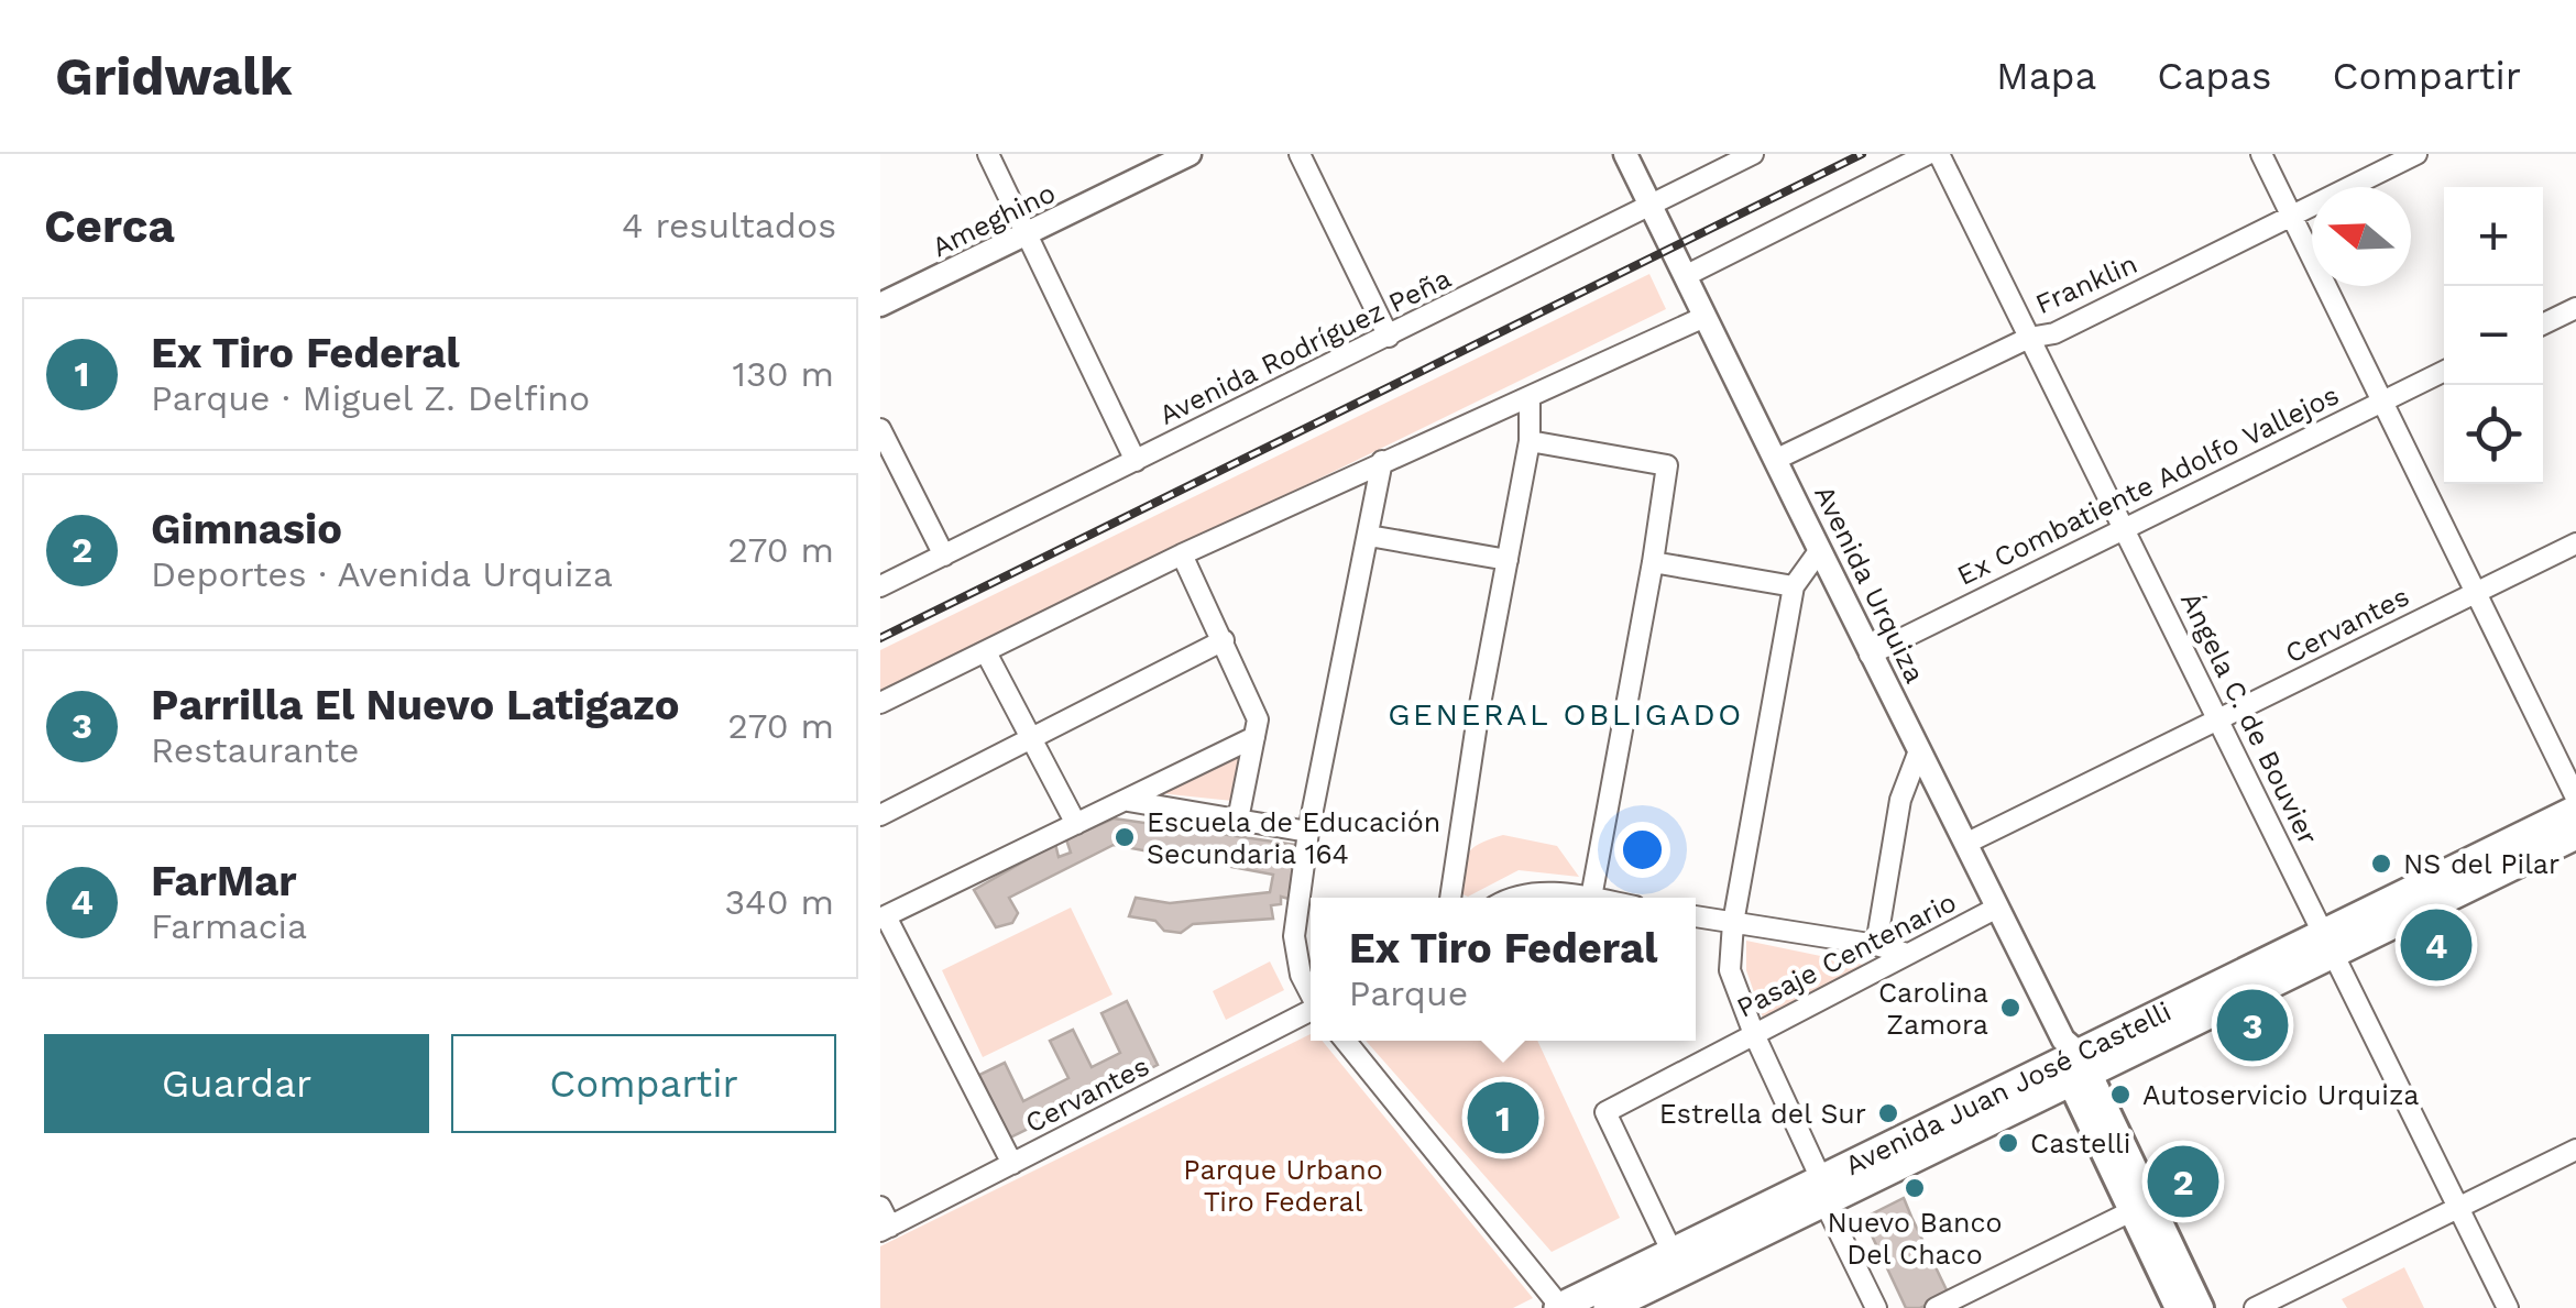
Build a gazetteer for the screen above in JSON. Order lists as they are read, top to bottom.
{
  "streets": {
    "main road": ["Avenida Urquiza", "Avenida Juan José Castelli"],
    "street": [
      "Ameghino",
      "Franklin",
      "Avenida Rodríguez Peña",
      "Ex Combatiente Adolfo Vallejos",
      "Cervantes",
      "Ángela C. de Bouvier",
      "Pasaje Centenario"
    ]
  },
  "crossings": [
    ["Franklin", "Avenida Urquiza"],
    ["Franklin", "Ángela C. de Bouvier"],
    ["Avenida Rodríguez Peña", "Avenida Urquiza"],
    ["Ex Combatiente Adolfo Vallejos", "Avenida Urquiza"],
    ["Ex Combatiente Adolfo Vallejos", "Ángela C. de Bouvier"],
    ["Avenida Urquiza", "Cervantes"],
    ["Avenida Urquiza", "Pasaje Centenario"],
    ["Avenida Urquiza", "Avenida Juan José Castelli"],
    ["Cervantes", "Ángela C. de Bouvier"],
    ["Ángela C. de Bouvier", "Avenida Juan José Castelli"],
    ["Pasaje Centenario", "Avenida Juan José Castelli"]
  ],
  "districts": ["GENERAL OBLIGADO"],
  "parks": ["Parque Urbano Tiro Federal"],
  "places": [
    "Escuela de Educación Secundaria 164",
    "NS del Pilar",
    "Carolina Zamora",
    "Autoservicio Urquiza",
    "Estrella del Sur",
    "Castelli",
    "Nuevo Banco Del Chaco"
  ],
  "north": "left",
  "page": {
    "header": "Gridwalk",
    "nav": ["Mapa", "Capas", "Compartir"],
    "heading": ["Cerca", "4 resultados"],
    "map_buttons": ["+", "−"],
    "list": [
      {
        "mark": "1",
        "name": "Ex Tiro Federal",
        "note": "Parque · Miguel Z. Delfino",
        "value": "130 m"
      },
      {
        "mark": "2",
        "name": "Gimnasio",
        "note": "Deportes · Avenida Urquiza",
        "value": "270 m"
      },
      {
        "mark": "3",
        "name": "Parrilla El Nuevo Latigazo",
        "note": "Restaurante",
        "value": "270 m"
      },
      {
        "mark": "4",
        "name": "FarMar",
        "note": "Farmacia",
        "value": "340 m"
      }
    ],
    "popup": ["Ex Tiro Federal", "Parque"],
    "pins": [
      "4",
      "3",
      "1",
      "2"
    ],
    "buttons": ["Guardar", "Compartir"]
  }
}
